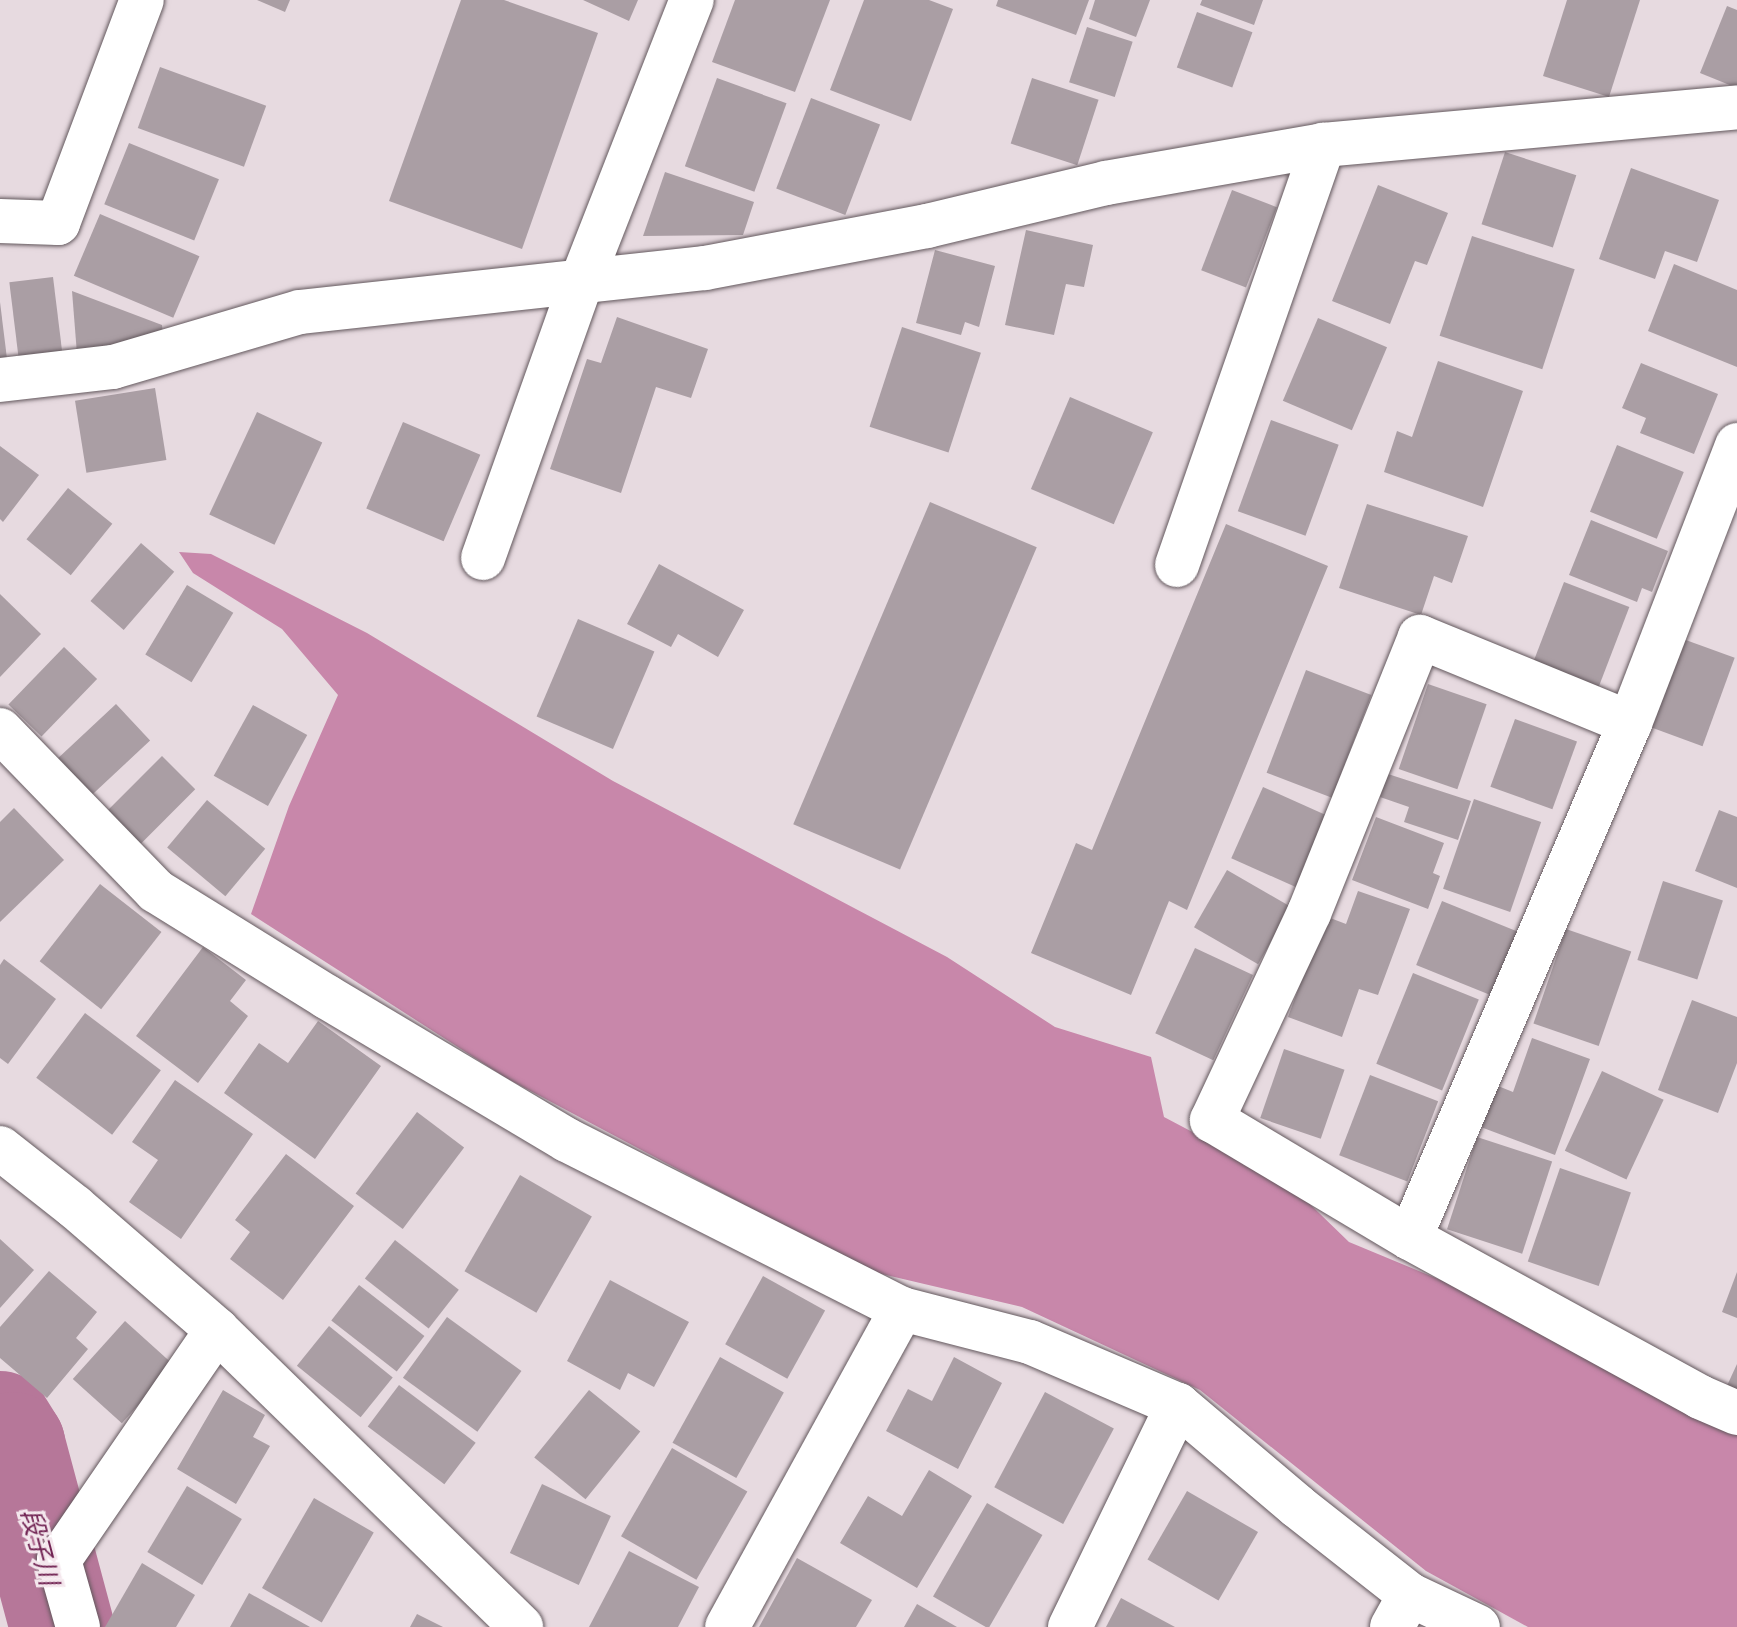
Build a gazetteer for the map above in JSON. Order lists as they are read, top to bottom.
{
  "water": ["段子川"]
}
